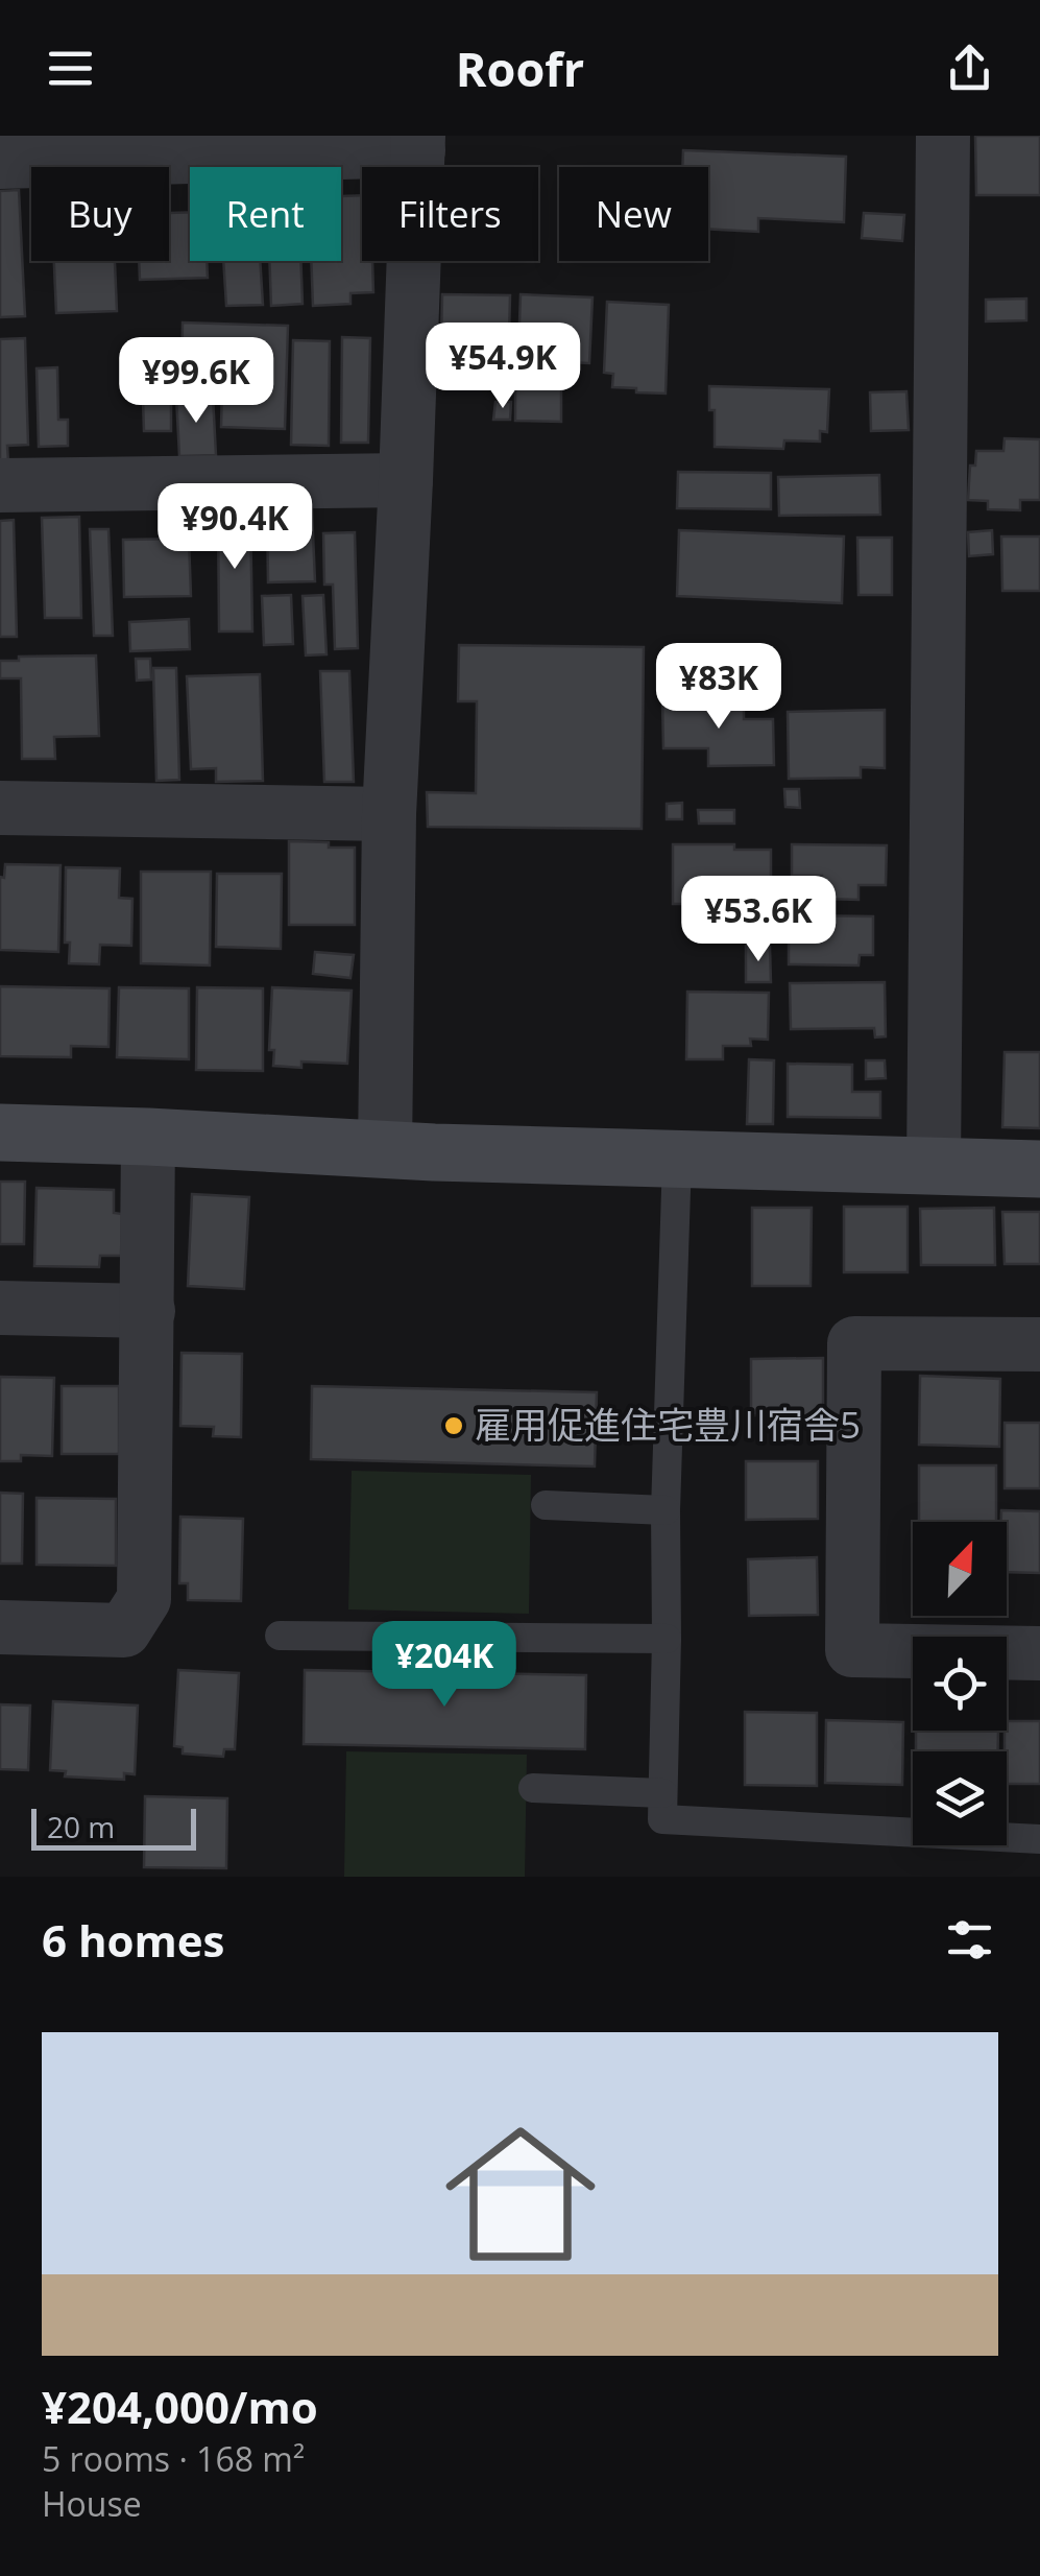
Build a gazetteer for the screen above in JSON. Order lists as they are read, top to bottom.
{
  "places": ["雇用促進住宅豊川宿舎5"],
  "scale_bar": "20 m",
  "north": "top right",
  "page": {
    "header": "Roofr",
    "chip": [
      "Buy",
      "Rent",
      "Filters",
      "New"
    ],
    "price": [
      "¥54.9K",
      "¥99.6K",
      "¥90.4K",
      "¥83K",
      "¥53.6K",
      "¥204K"
    ],
    "scale": "20 m",
    "heading": "6 homes",
    "list": [
      {
        "name": "¥204,000/mo",
        "note": "5 rooms · 168 m² · House"
      }
    ]
  }
}
